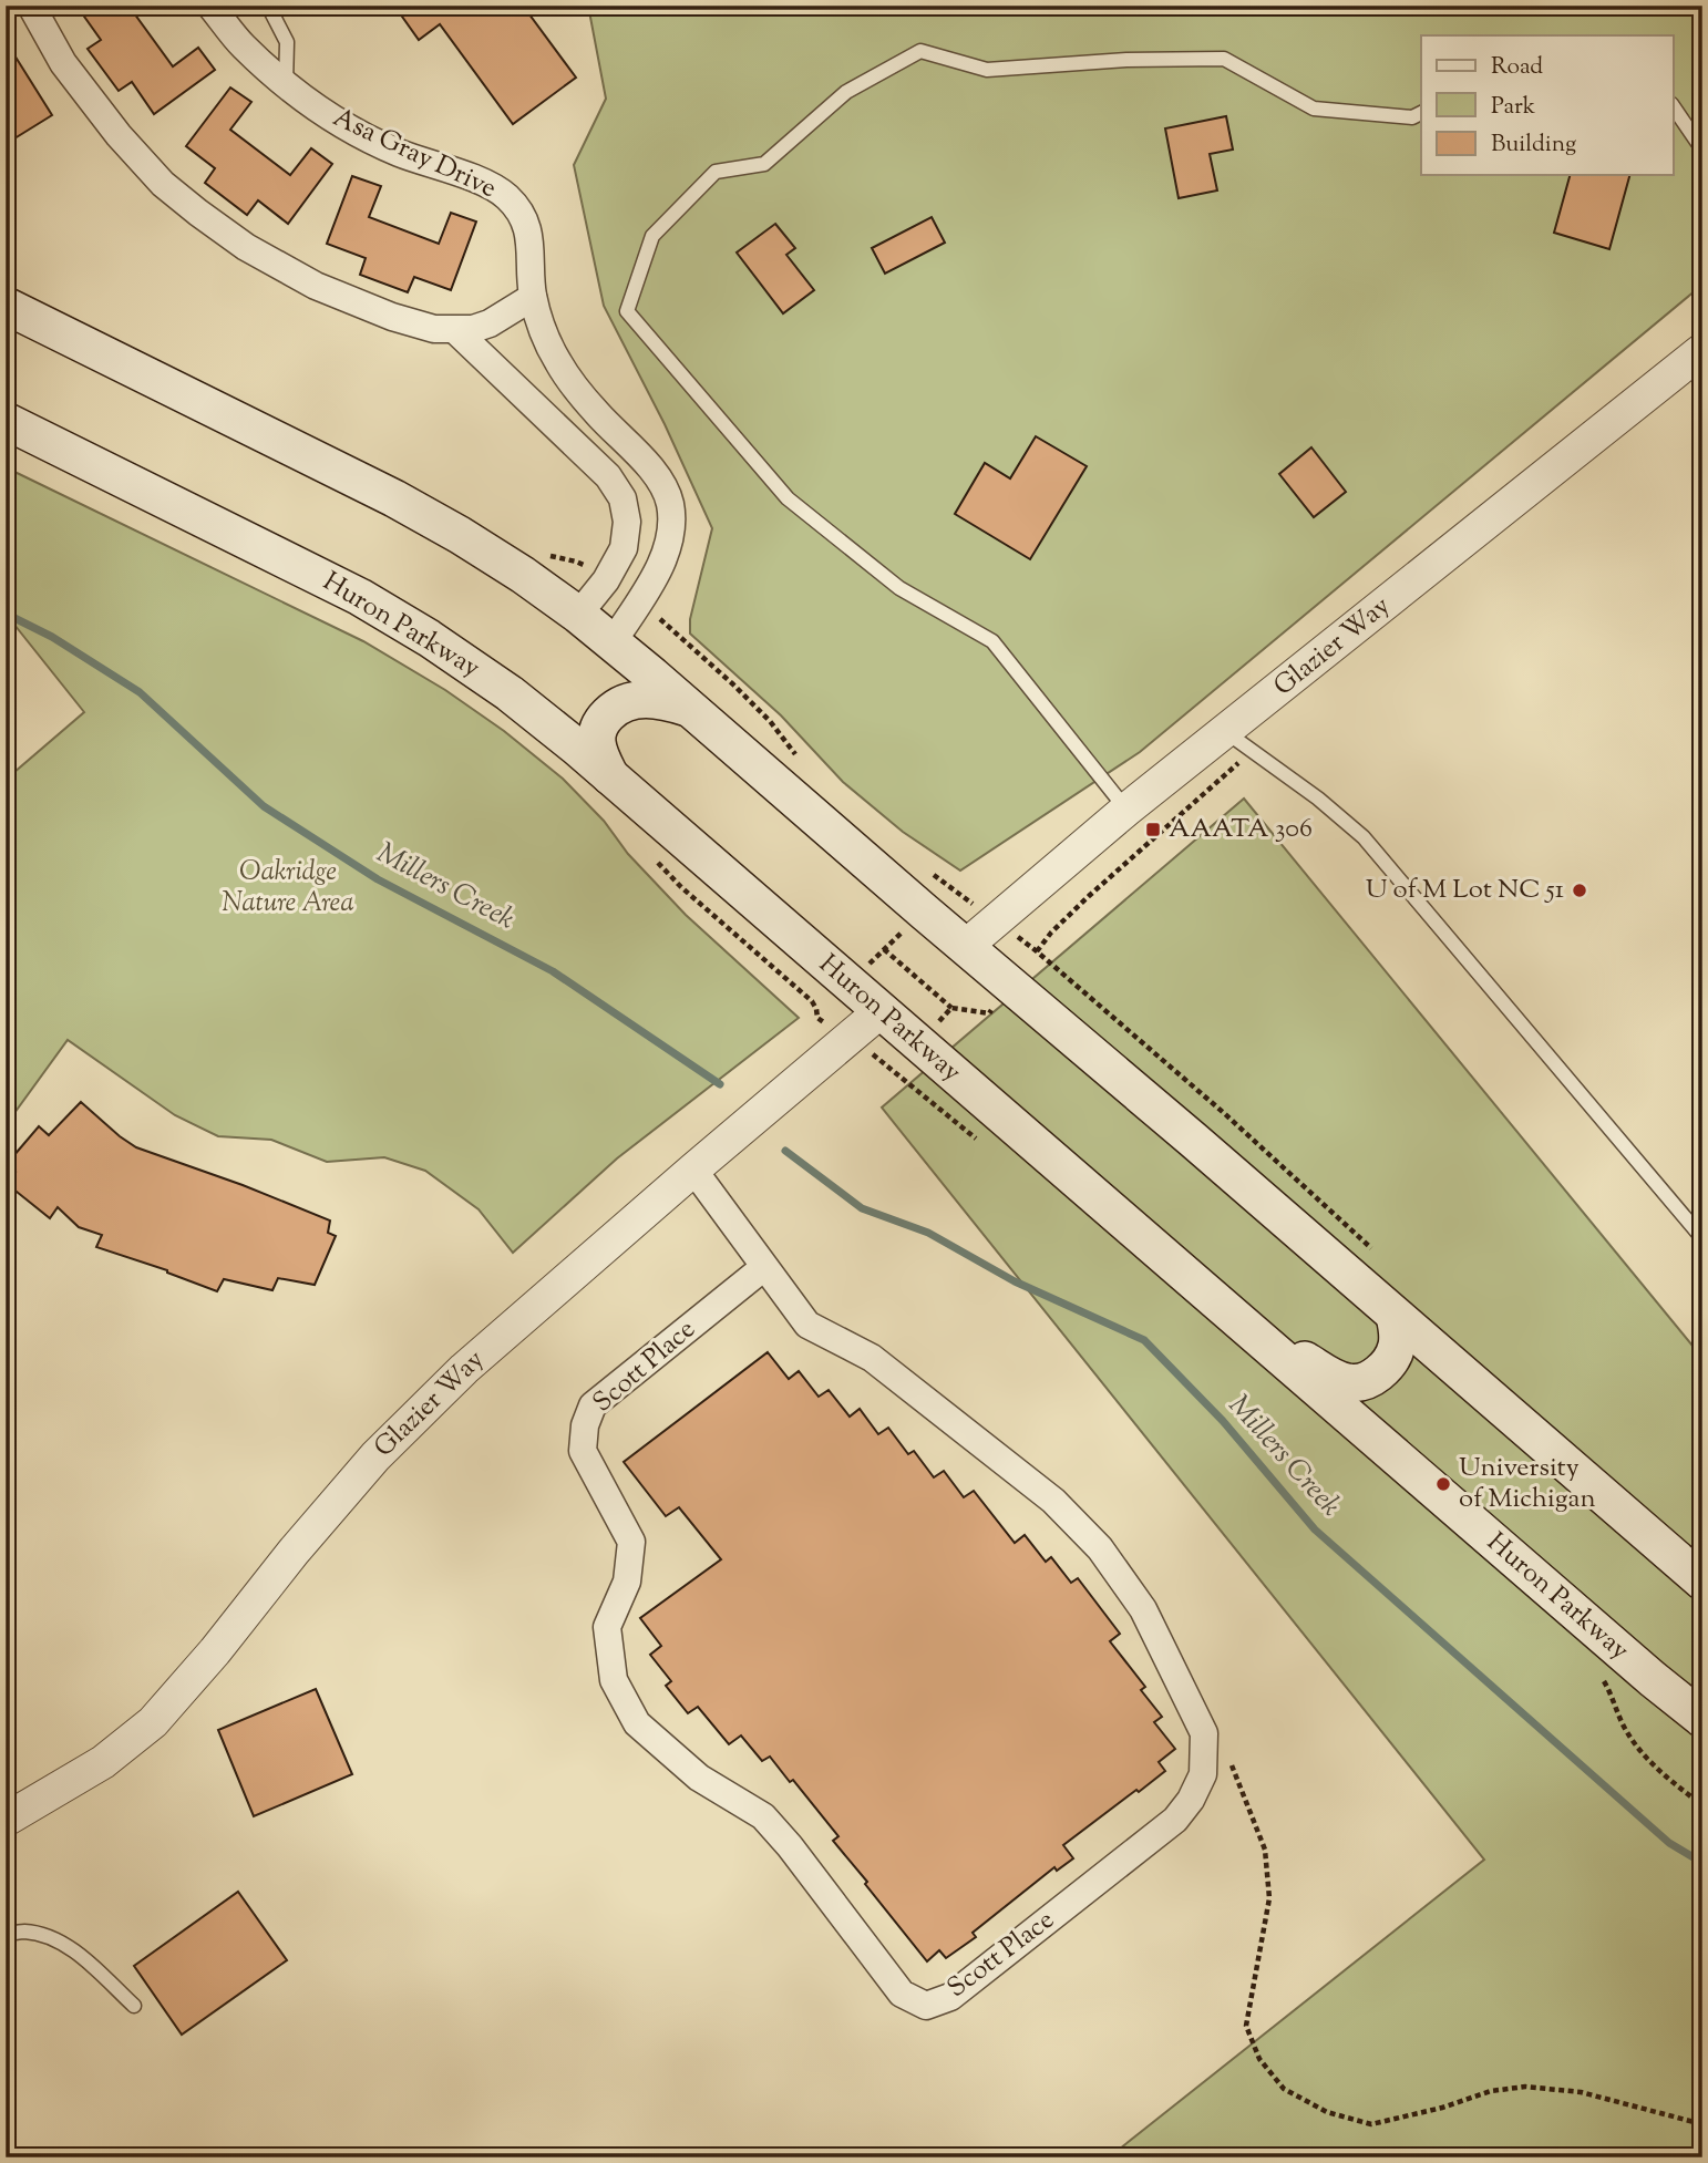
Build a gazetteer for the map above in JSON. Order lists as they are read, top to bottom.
{
  "streets": {
    "main road": ["Huron Parkway"],
    "street": ["Asa Gray Drive", "Glazier Way", "Scott Place"]
  },
  "crossings": [
    ["Huron Parkway", "Glazier Way"],
    ["Glazier Way", "Scott Place"]
  ],
  "water": ["Millers Creek"],
  "parks": ["Oakridge Nature Area"],
  "places": {
    "transit": ["AAATA 306"],
    "other": ["U of M Lot NC 51", "University of Michigan"]
  },
  "legend": ["Road", "Park", "Building"]
}
